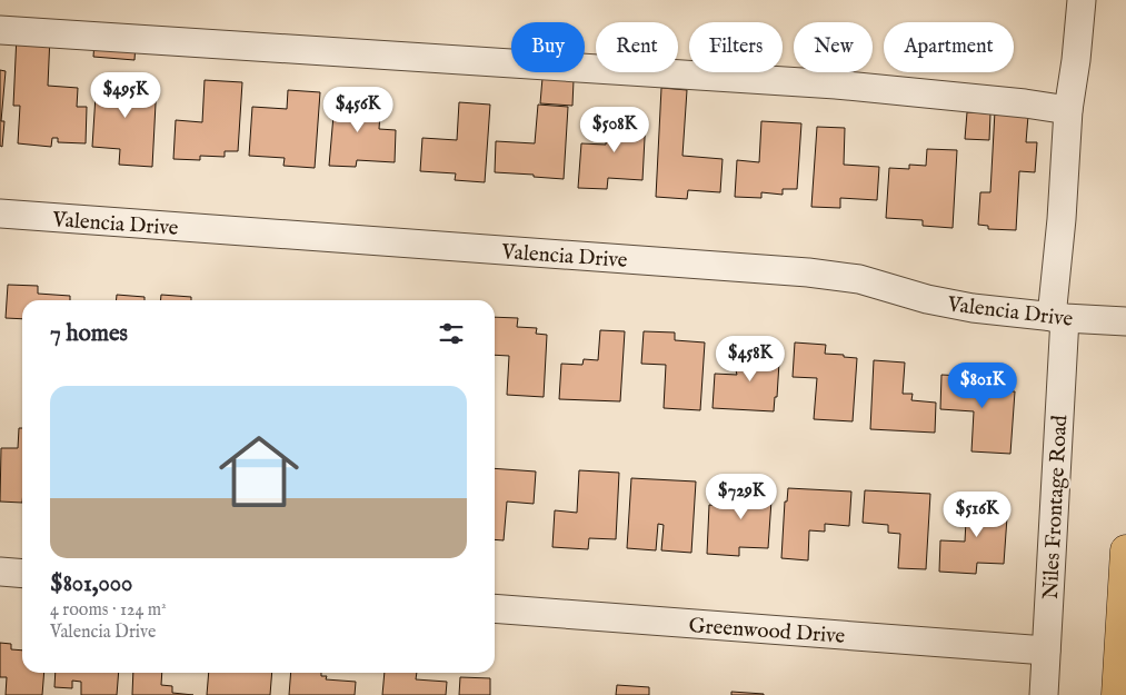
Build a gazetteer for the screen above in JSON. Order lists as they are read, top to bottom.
{
  "streets": {
    "street": ["Valencia Drive", "Niles Frontage Road", "Greenwood Drive"]
  },
  "crossings": [
    ["Valencia Drive", "Niles Frontage Road"],
    ["Niles Frontage Road", "Greenwood Drive"]
  ],
  "page": {
    "chip": [
      "Buy",
      "Rent",
      "Filters",
      "New",
      "Apartment"
    ],
    "price": [
      "$495K",
      "$456K",
      "$508K",
      "$458K",
      "$801K",
      "$729K",
      "$516K"
    ],
    "heading": "7 homes",
    "list": [
      {
        "name": "$801,000",
        "note": "4 rooms · 124 m² · Valencia Drive"
      }
    ]
  }
}
